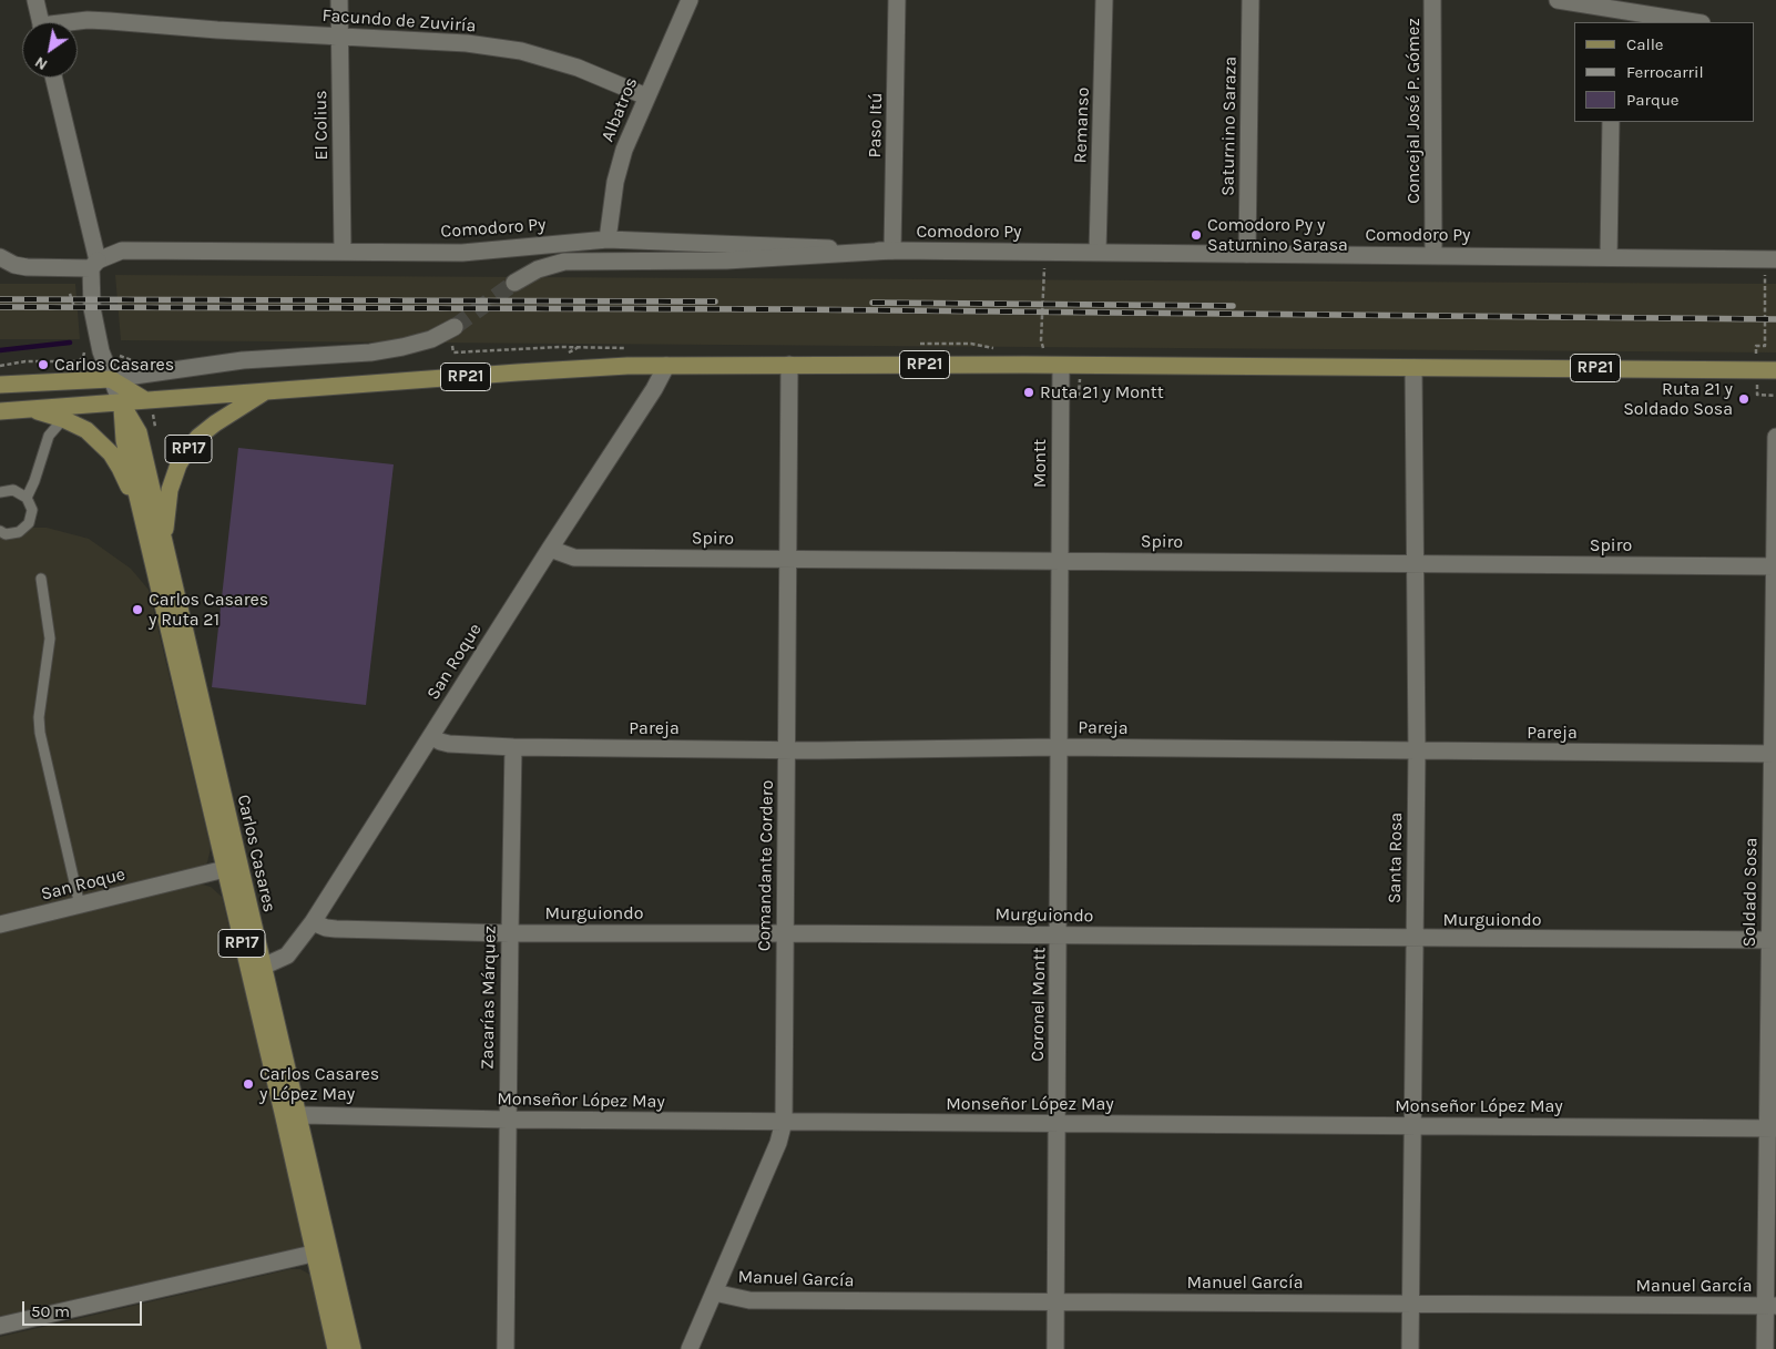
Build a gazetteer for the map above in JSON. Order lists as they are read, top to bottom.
{
  "streets": {
    "main road": ["RP21", "RP17", "Carlos Casares"],
    "street": [
      "Facundo de Zuviría",
      "Albatros",
      "Concejal José P. Gómez",
      "El Colius",
      "Paso Itú",
      "Remanso",
      "Saturnino Saraza",
      "Comodoro Py",
      "Montt",
      "Spiro",
      "San Roque",
      "Pareja",
      "Santa Rosa",
      "Comandante Cordero",
      "Soldado Sosa",
      "Murguiondo",
      "Zacarías Márquez",
      "Coronel Montt",
      "Monseñor López May",
      "Manuel García"
    ]
  },
  "crossings": [
    ["Facundo de Zuviría", "Albatros"],
    ["Facundo de Zuviría", "El Colius"],
    ["Albatros", "Comodoro Py"],
    ["Concejal José P. Gómez", "Comodoro Py"],
    ["El Colius", "Comodoro Py"],
    ["Paso Itú", "Comodoro Py"],
    ["Remanso", "Comodoro Py"],
    ["Saturnino Saraza", "Comodoro Py"],
    ["Comodoro Py", "Carlos Casares"],
    ["RP21", "RP17"],
    ["RP21", "Montt"],
    ["RP21", "San Roque"],
    ["RP21", "Carlos Casares"],
    ["RP21", "Santa Rosa"],
    ["RP21", "Comandante Cordero"],
    ["RP17", "Carlos Casares"],
    ["Montt", "Spiro"],
    ["Montt", "Coronel Montt"],
    ["Spiro", "San Roque"],
    ["Spiro", "Santa Rosa"],
    ["Spiro", "Comandante Cordero"],
    ["Spiro", "Soldado Sosa"],
    ["Spiro", "Coronel Montt"],
    ["San Roque", "Pareja"],
    ["San Roque", "Carlos Casares"],
    ["San Roque", "Murguiondo"],
    ["Pareja", "Santa Rosa"],
    ["Pareja", "Comandante Cordero"],
    ["Pareja", "Soldado Sosa"],
    ["Pareja", "Zacarías Márquez"],
    ["Pareja", "Coronel Montt"],
    ["Carlos Casares", "Monseñor López May"],
    ["Santa Rosa", "Murguiondo"],
    ["Santa Rosa", "Monseñor López May"],
    ["Santa Rosa", "Manuel García"],
    ["Comandante Cordero", "Murguiondo"],
    ["Comandante Cordero", "Monseñor López May"],
    ["Comandante Cordero", "Manuel García"],
    ["Soldado Sosa", "Murguiondo"],
    ["Soldado Sosa", "Monseñor López May"],
    ["Soldado Sosa", "Manuel García"],
    ["Murguiondo", "Zacarías Márquez"],
    ["Murguiondo", "Coronel Montt"],
    ["Zacarías Márquez", "Monseñor López May"],
    ["Coronel Montt", "Monseñor López May"],
    ["Coronel Montt", "Manuel García"]
  ],
  "places": [
    "Comodoro Py y Saturnino Sarasa",
    "Carlos Casares",
    "Ruta 21 y Montt",
    "Ruta 21 y Soldado Sosa",
    "Carlos Casares y Ruta 21",
    "Carlos Casares y López May"
  ],
  "legend": ["Calle", "Ferrocarril", "Parque"],
  "scale_bar": "50 m",
  "north": "bottom left"
}
